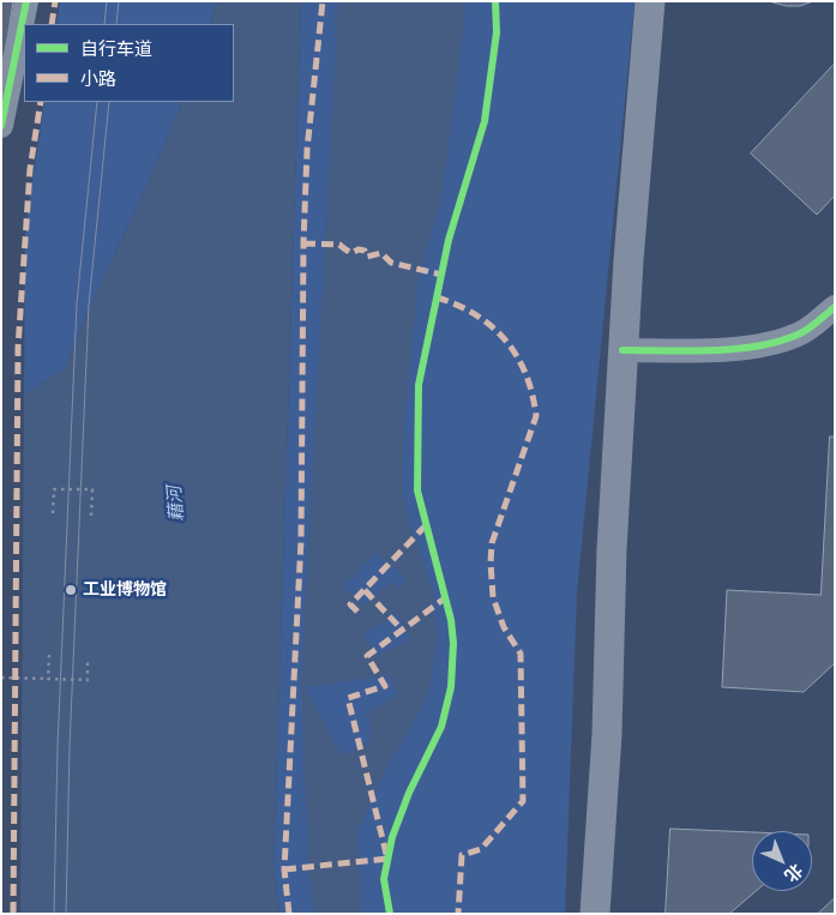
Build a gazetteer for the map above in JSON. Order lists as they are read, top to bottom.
{
  "water": ["藉河"],
  "places": ["工业博物馆"],
  "legend": ["自行车道", "小路"],
  "north": "bottom right"
}
